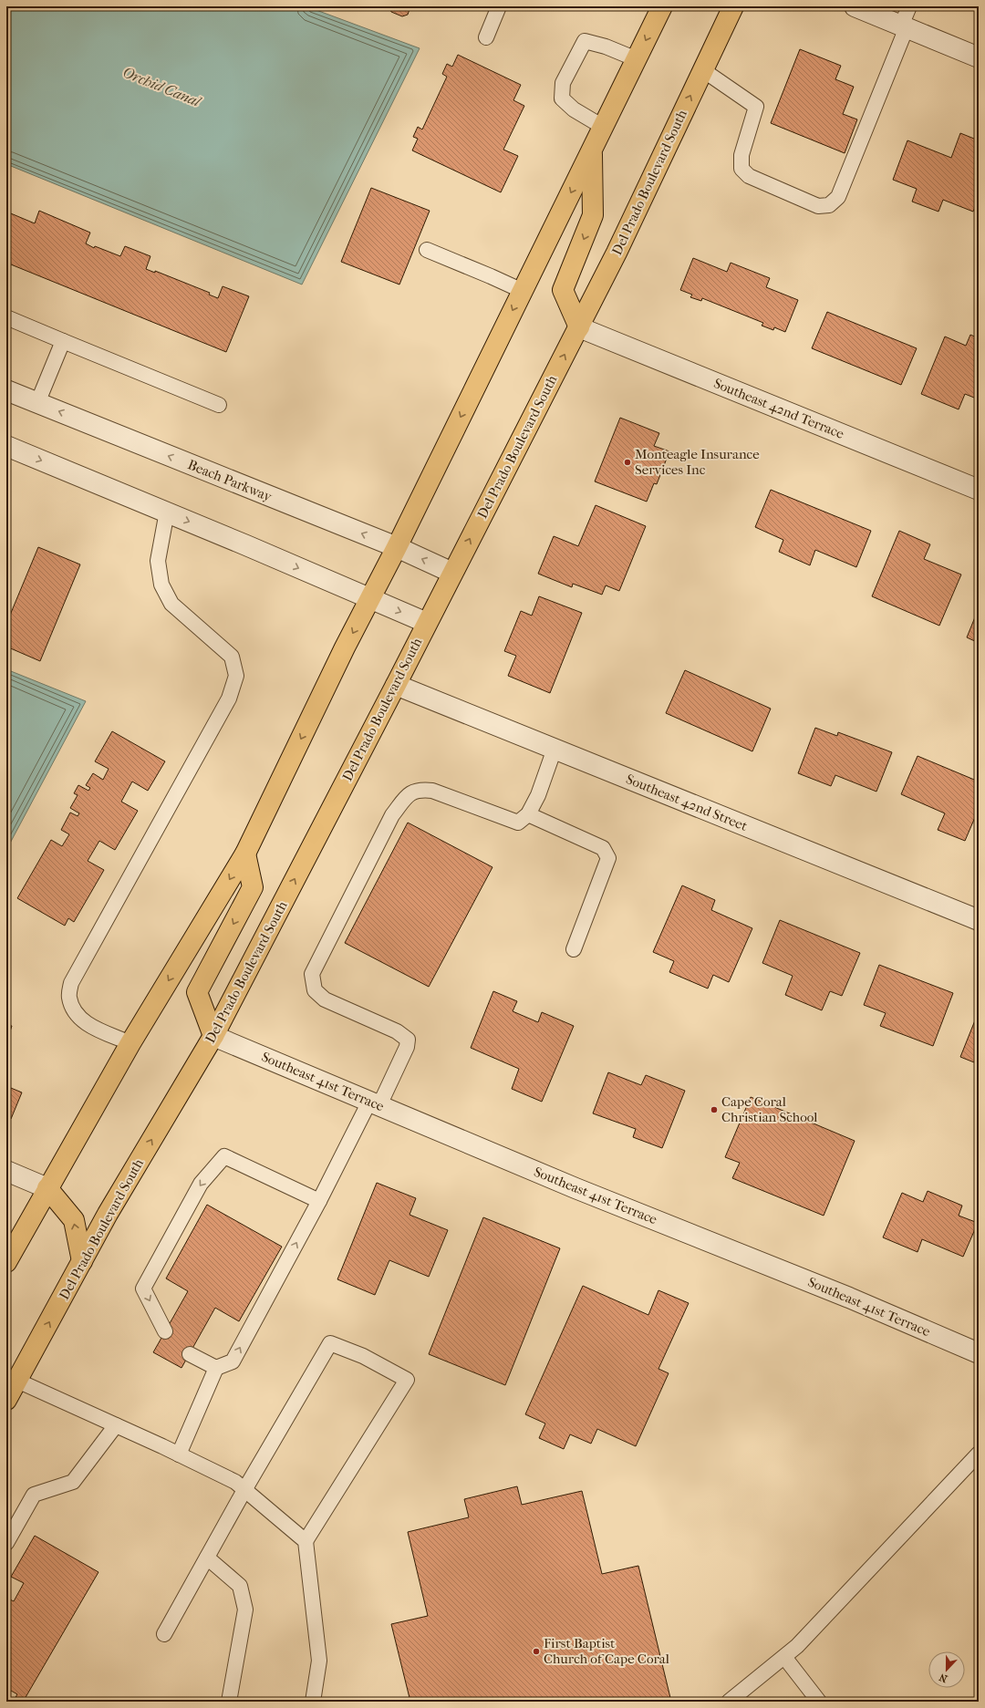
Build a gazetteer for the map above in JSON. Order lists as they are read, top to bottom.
{
  "streets": {
    "main road": ["Del Prado Boulevard South"],
    "street": [
      "Southeast 42nd Terrace",
      "Beach Parkway",
      "Southeast 42nd Street",
      "Southeast 41st Terrace"
    ]
  },
  "crossings": [
    ["Del Prado Boulevard South", "Southeast 42nd Terrace"],
    ["Del Prado Boulevard South", "Beach Parkway"],
    ["Del Prado Boulevard South", "Southeast 42nd Street"],
    ["Del Prado Boulevard South", "Southeast 41st Terrace"]
  ],
  "water": ["Orchid Canal"],
  "places": ["Monteagle Insurance Services Inc", "Cape Coral Christian School", "First Baptist Church of Cape Coral"],
  "north": "bottom"
}
